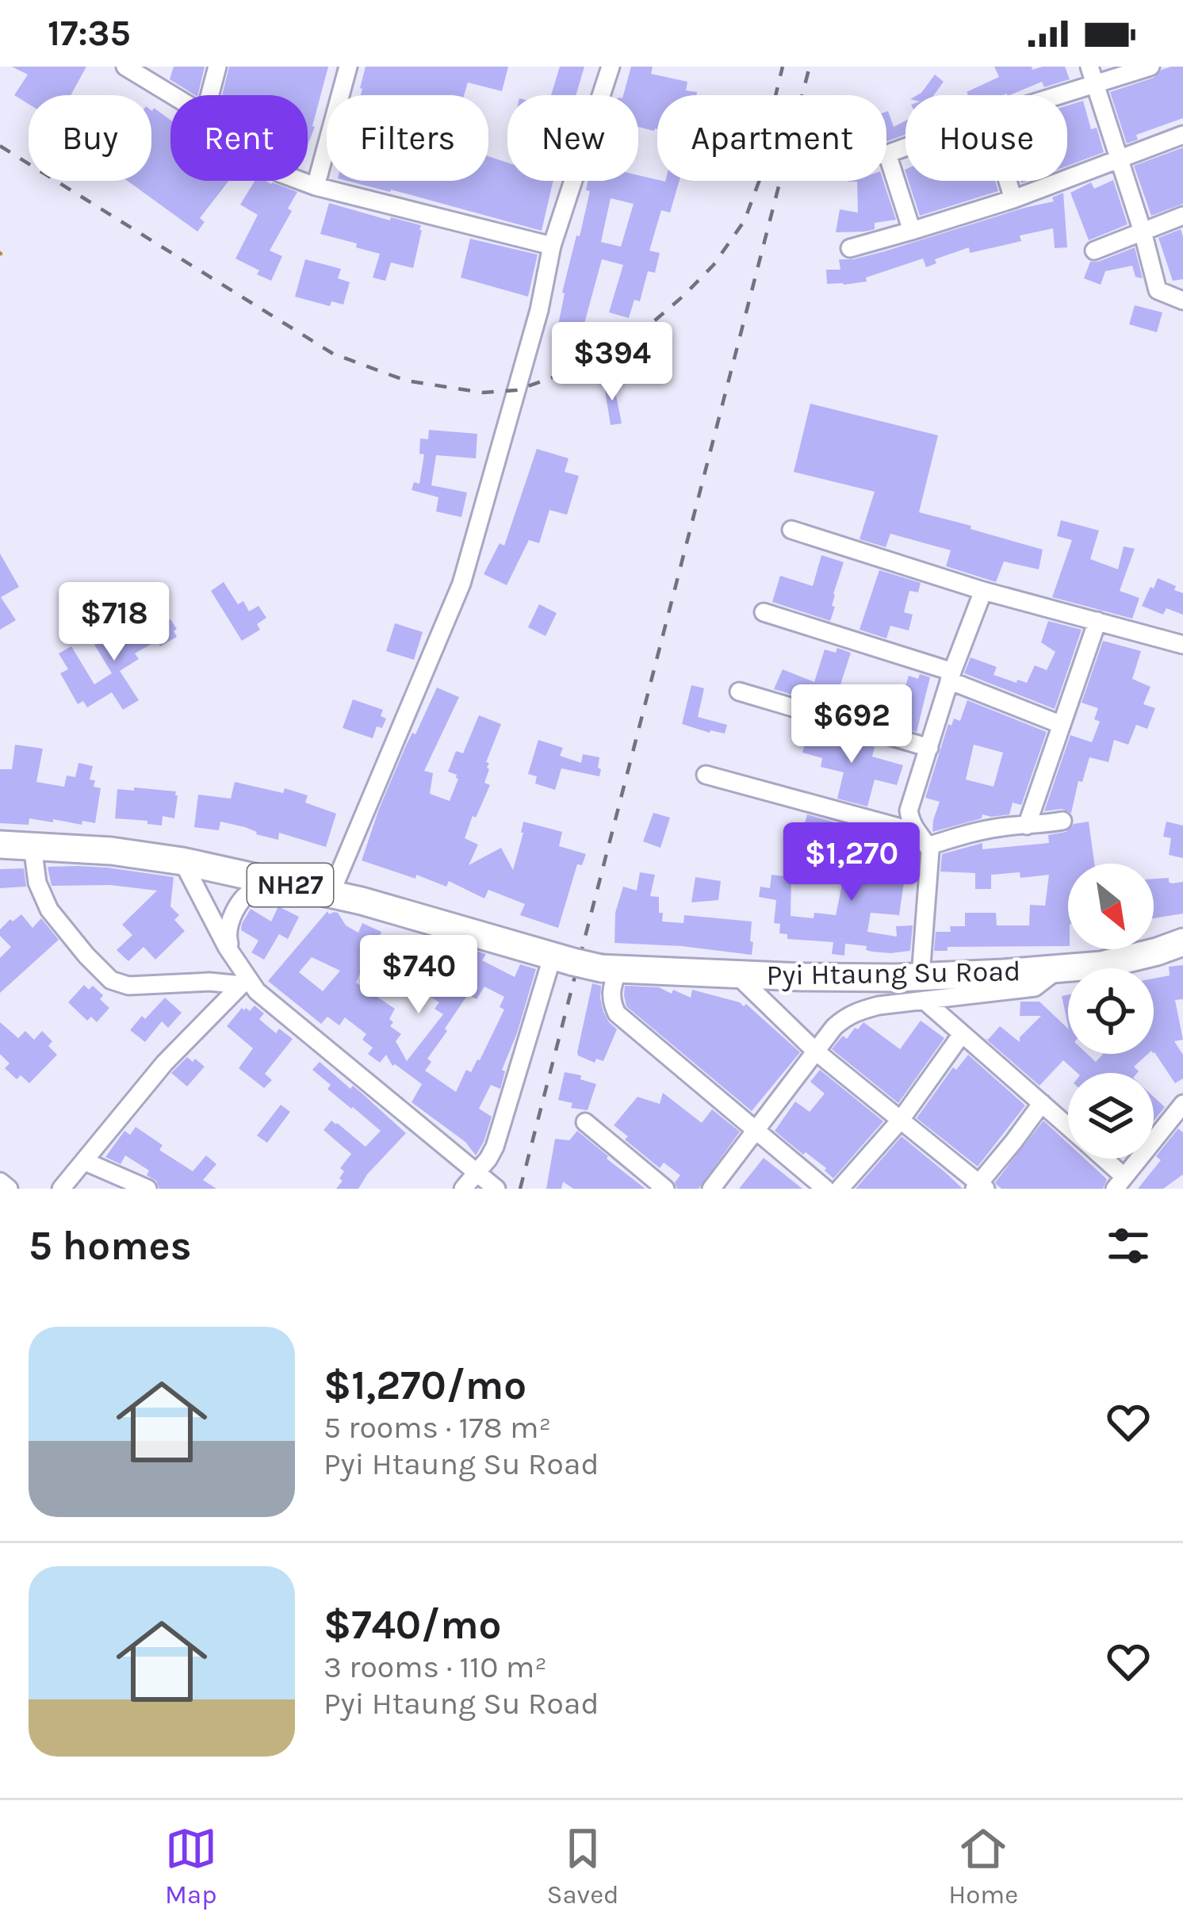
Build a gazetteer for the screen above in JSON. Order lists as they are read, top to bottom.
{
  "streets": {
    "highway": ["NH27", "Pyi Htaung Su Road"]
  },
  "crossings": [
    ["NH27", "Pyi Htaung Su Road"]
  ],
  "north": "bottom right",
  "page": {
    "status": "17:35",
    "chip": [
      "Buy",
      "Rent",
      "Filters",
      "New",
      "Apartment",
      "House"
    ],
    "price": [
      "$394",
      "$718",
      "$692",
      "$1,270",
      "$740"
    ],
    "heading": "5 homes",
    "list": [
      {
        "name": "$1,270/mo",
        "note": "5 rooms · 178 m² · Pyi Htaung Su Road"
      },
      {
        "name": "$740/mo",
        "note": "3 rooms · 110 m² · Pyi Htaung Su Road"
      }
    ],
    "tabs": ["Map", "Saved", "Home"]
  }
}
